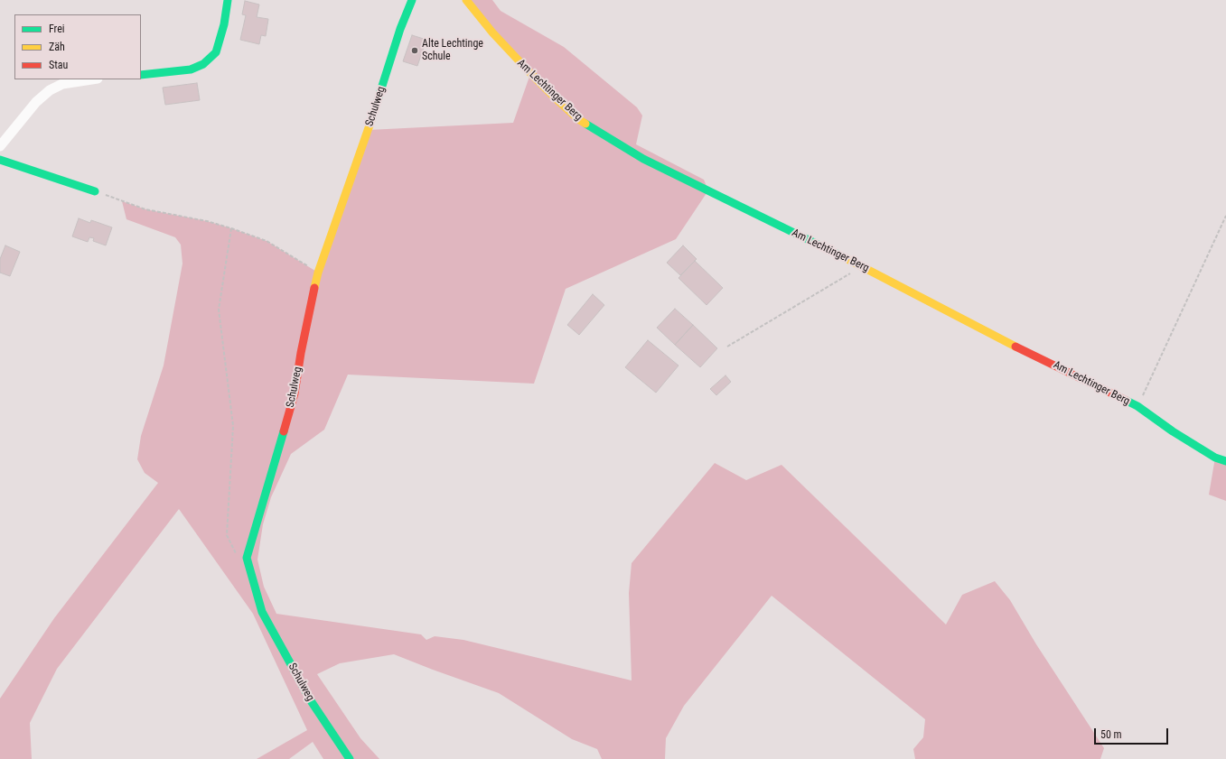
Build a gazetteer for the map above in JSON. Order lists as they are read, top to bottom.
{
  "streets": {
    "street": ["Am Lechtinger Berg", "Schulweg"]
  },
  "places": ["Alte Lechtinge Schule"],
  "legend": ["Frei", "Zäh", "Stau"],
  "scale_bar": "50 m"
}
